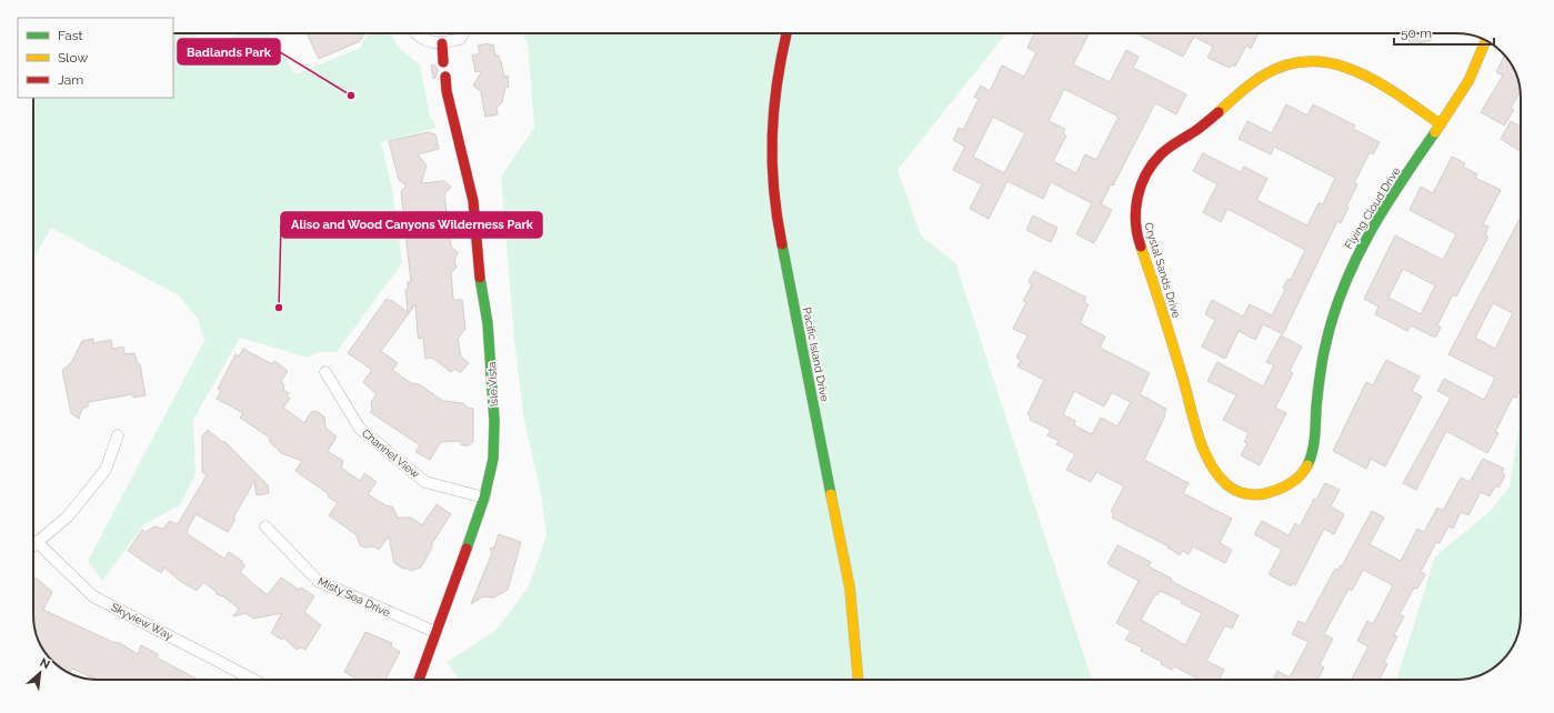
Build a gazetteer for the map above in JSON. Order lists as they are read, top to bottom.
{
  "streets": {
    "street": [
      "Flying Cloud Drive",
      "Crystal Sands Drive",
      "Pacific Island Drive",
      "Isle Vista",
      "Channel View",
      "Misty Sea Drive",
      "Skyview Way"
    ]
  },
  "crossings": [
    ["Flying Cloud Drive", "Crystal Sands Drive"],
    ["Isle Vista", "Channel View"],
    ["Isle Vista", "Misty Sea Drive"]
  ],
  "places": ["Badlands Park", "Aliso and Wood Canyons Wilderness Park"],
  "legend": ["Fast", "Slow", "Jam"],
  "scale_bar": "50 m",
  "north": "top right"
}
